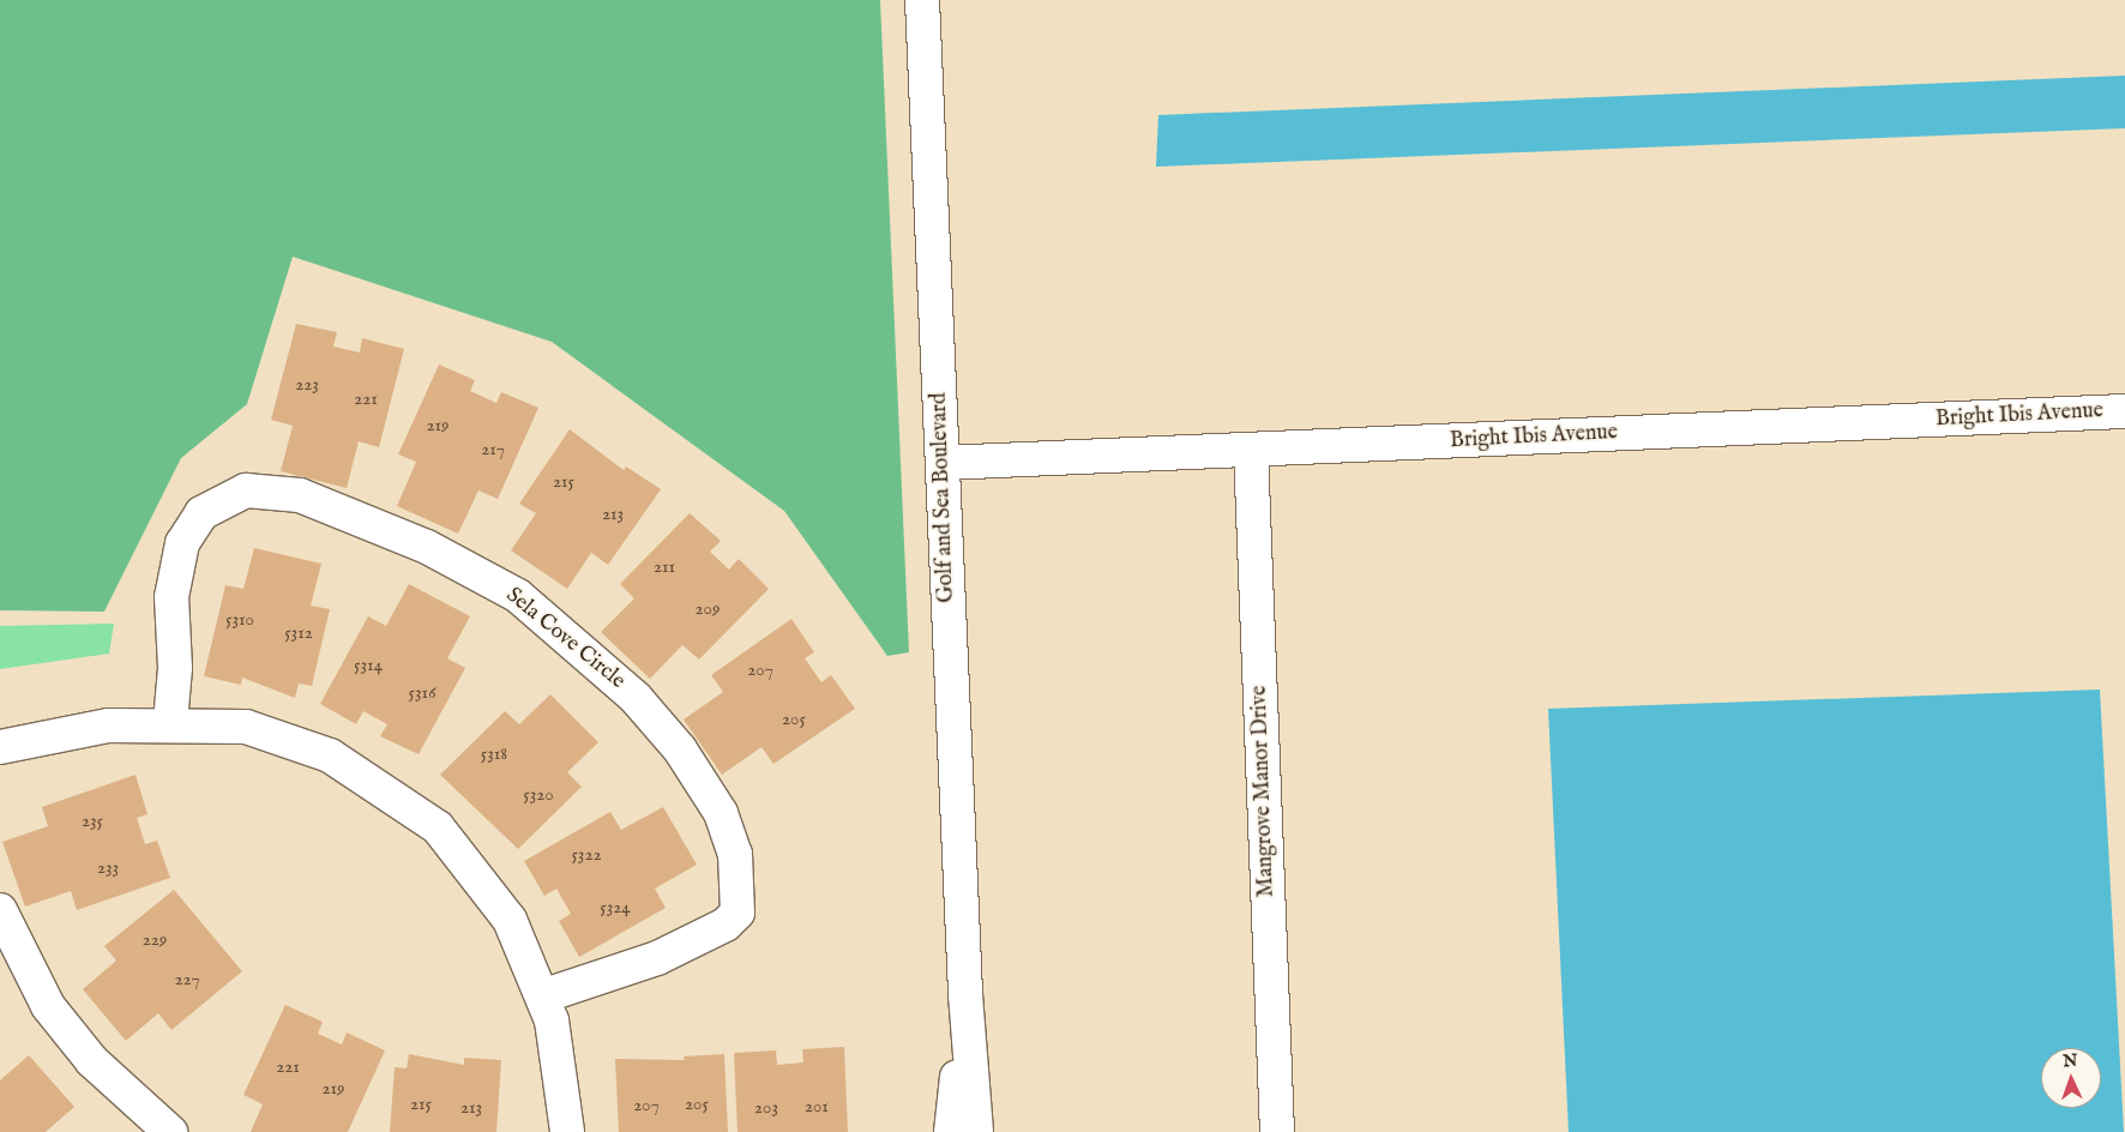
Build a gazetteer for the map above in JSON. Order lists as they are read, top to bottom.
{
  "streets": {
    "street": [
      "Bright Ibis Avenue",
      "Golf and Sea Boulevard",
      "Sela Cove Circle",
      "Mangrove Manor Drive"
    ]
  },
  "crossings": [
    ["Bright Ibis Avenue", "Golf and Sea Boulevard"],
    ["Bright Ibis Avenue", "Mangrove Manor Drive"]
  ],
  "house_numbers": [
    "223",
    "221",
    "219",
    "217",
    "215",
    "213",
    "211",
    "209",
    "5310",
    "5312",
    "5314",
    "207",
    "5316",
    "205",
    "5318",
    "5320",
    "235",
    "5322",
    "233",
    "5324",
    "229",
    "227",
    "221",
    "219",
    "215",
    "205",
    "207",
    "201",
    "213",
    "203"
  ],
  "north": "top"
}
